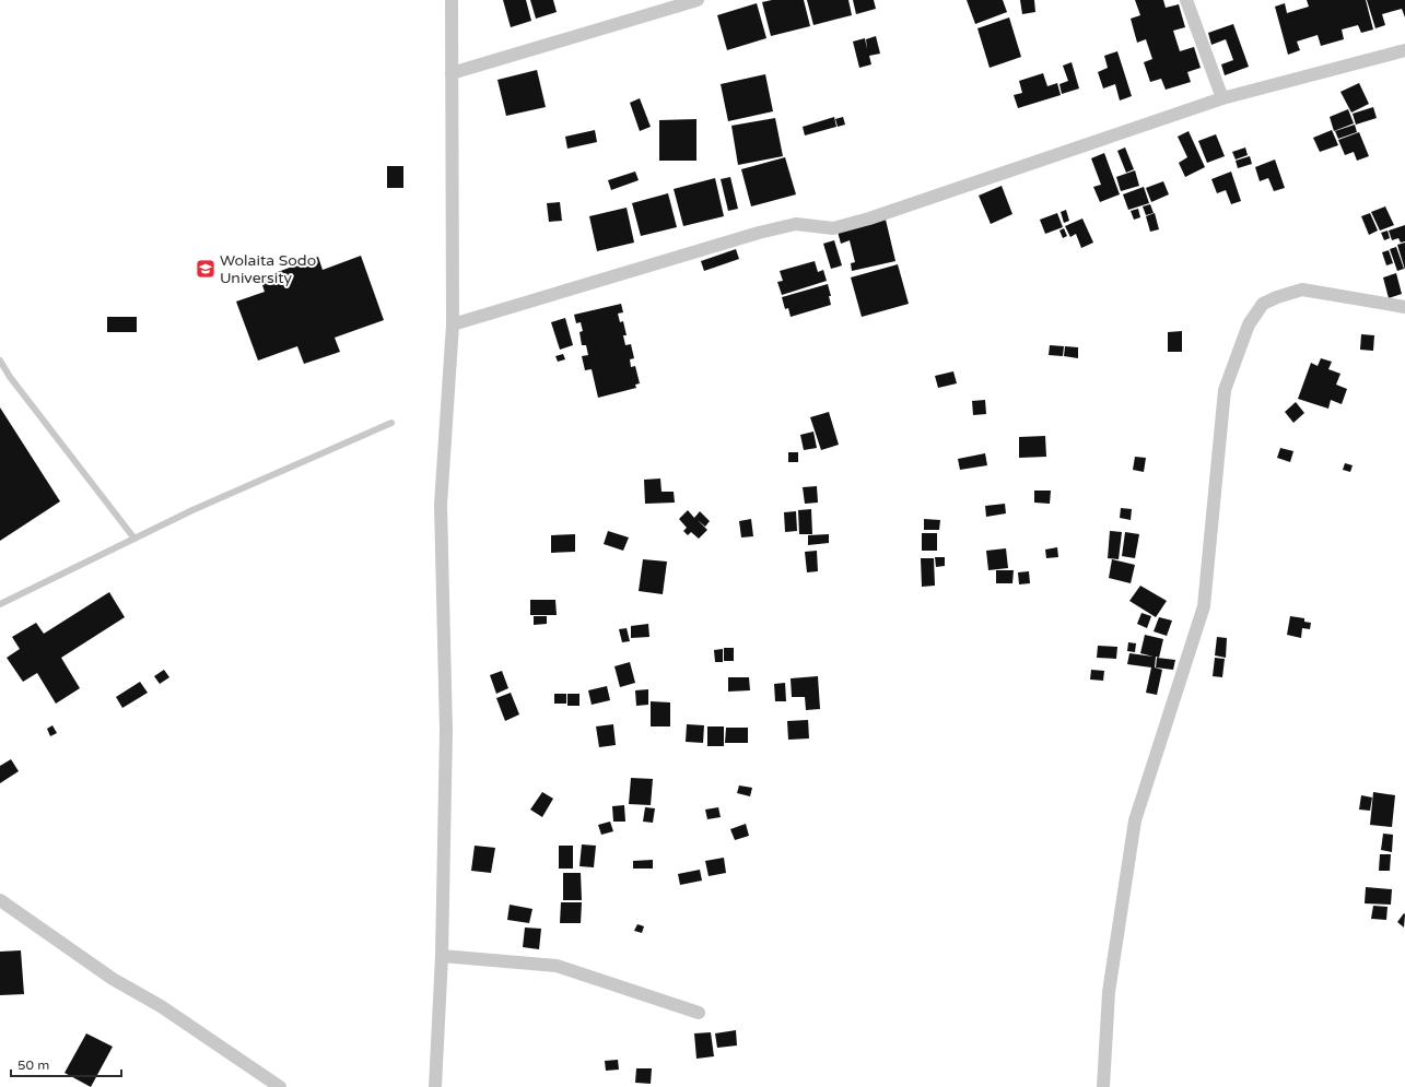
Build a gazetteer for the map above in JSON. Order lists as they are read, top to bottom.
{
  "places": {
    "school or university": ["Wolaita Sodo University"]
  },
  "scale_bar": "50 m"
}
